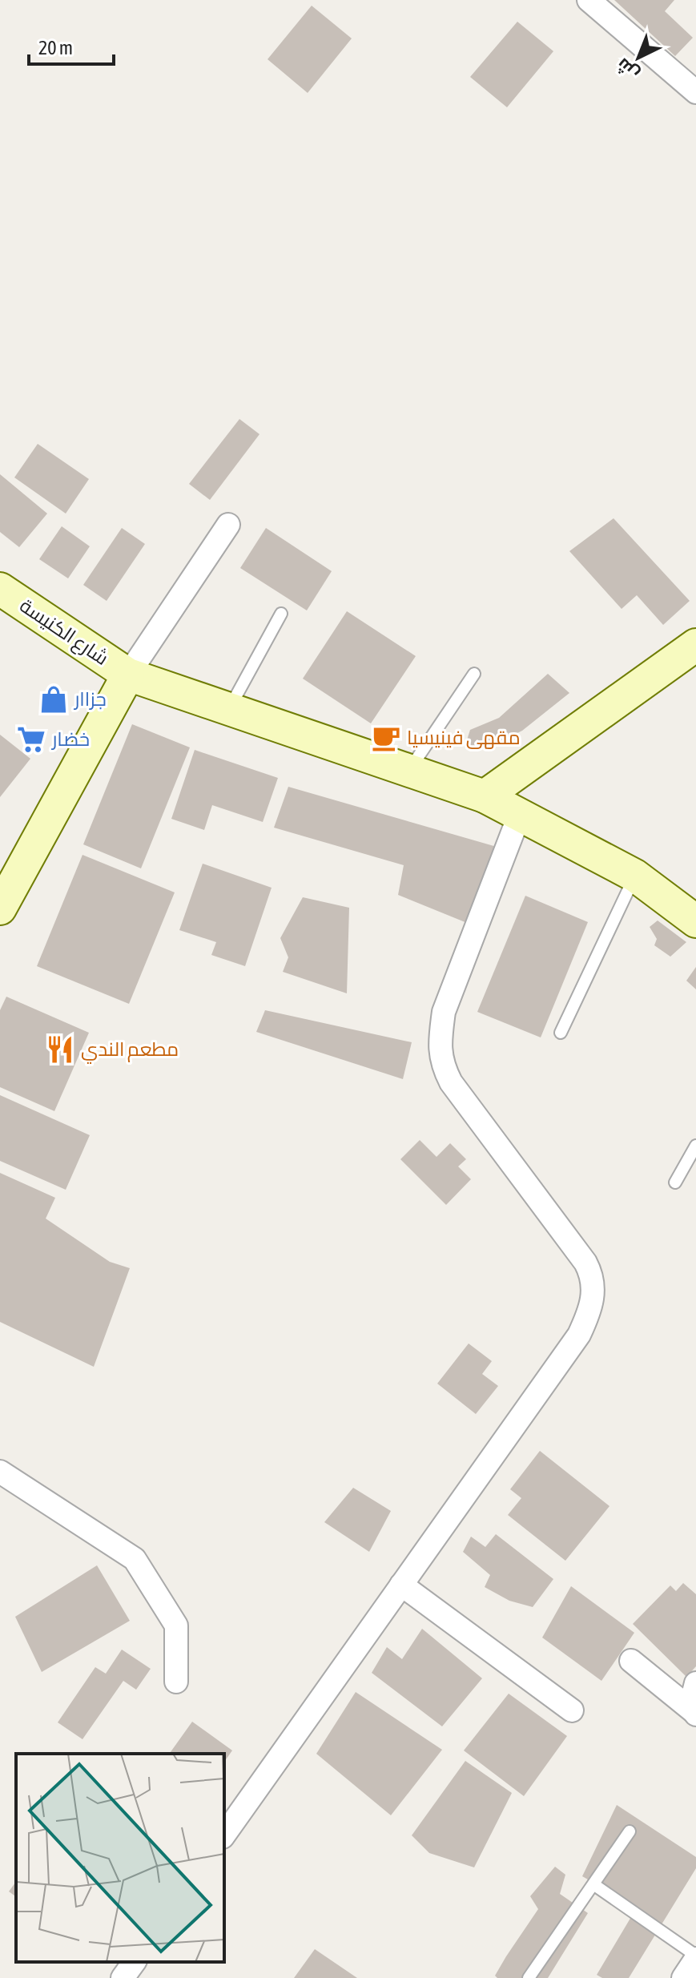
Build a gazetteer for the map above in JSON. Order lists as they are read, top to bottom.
{
  "streets": {
    "street": ["شارع الكنيسة"]
  },
  "places": {
    "shop": ["جزاار"],
    "cafe": ["مقهى فينيسيا"],
    "supermarket": ["خضار"],
    "restaurant": ["مطعم الندي"]
  },
  "scale_bar": "20 m",
  "north": "bottom left"
}
